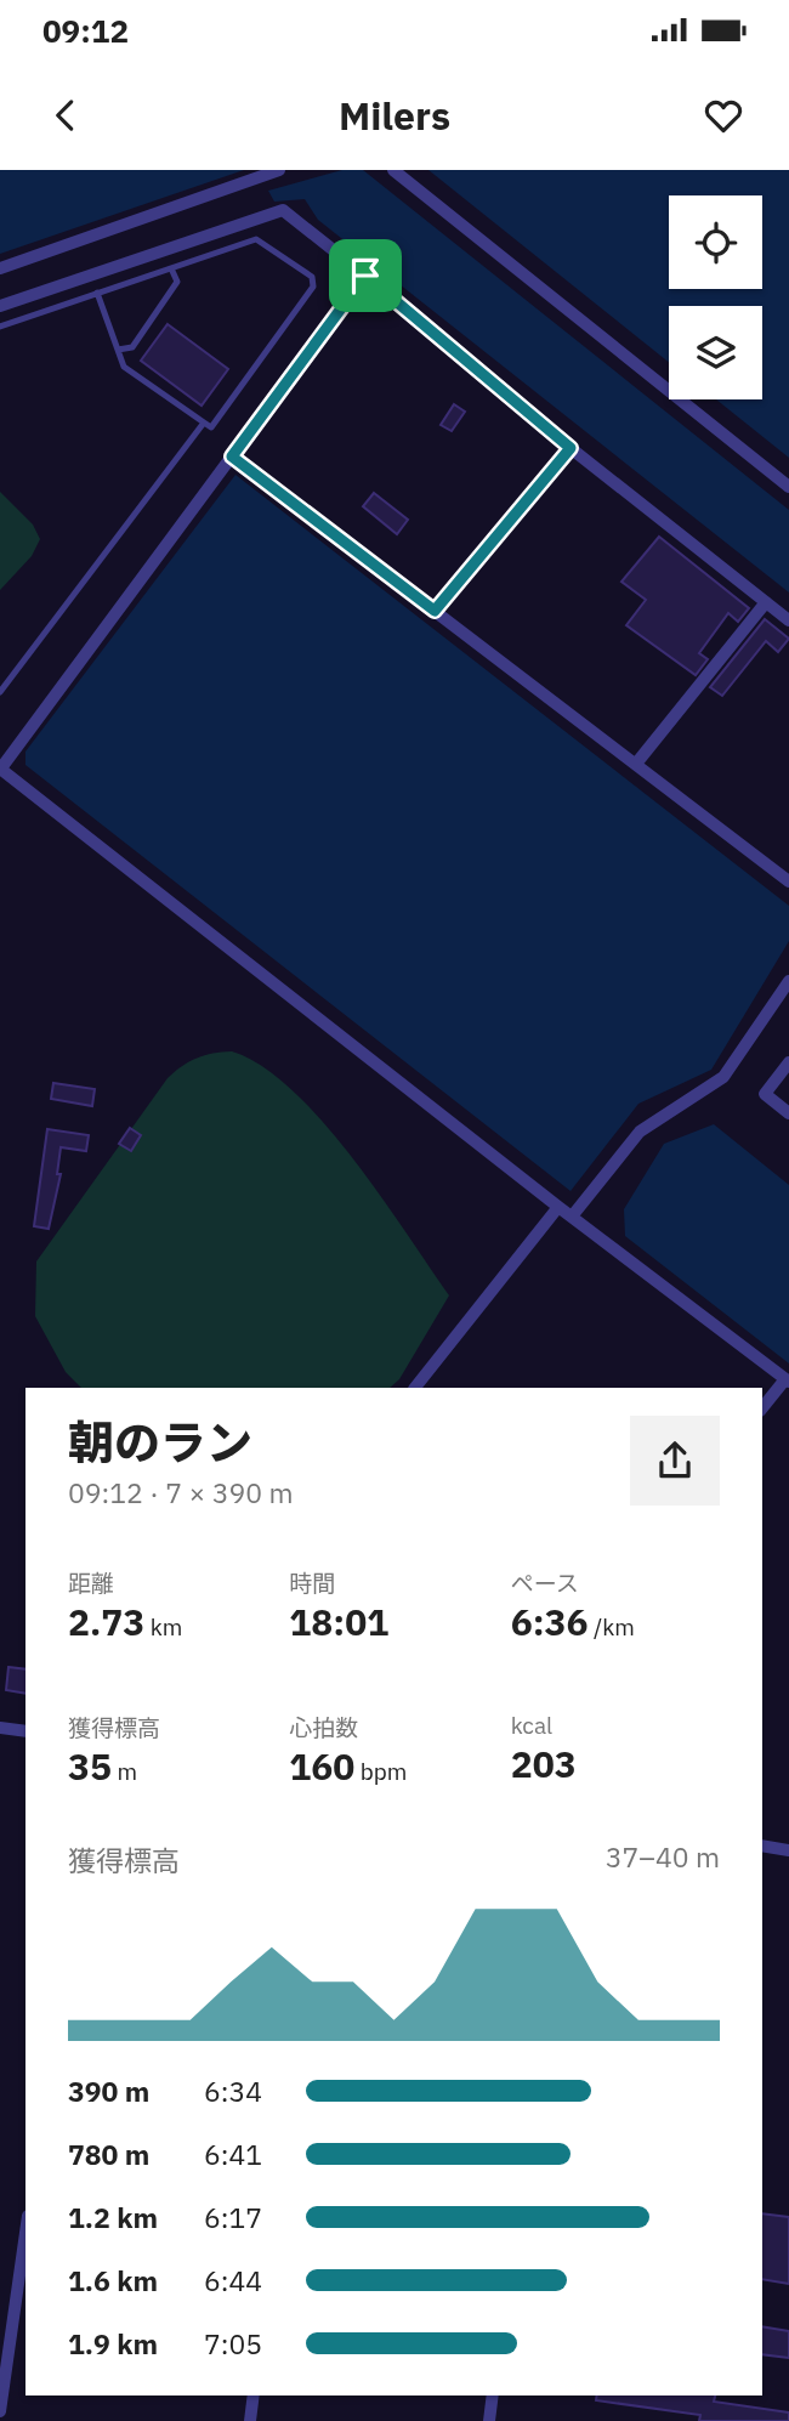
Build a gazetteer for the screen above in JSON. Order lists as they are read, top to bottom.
{
  "page": {
    "status": "09:12",
    "header": "Milers",
    "heading": ["朝のラン", "09:12 · 7 × 390 m"],
    "stats": [
      ["距離", "2.73 km"],
      ["時間", "18:01"],
      ["ペース", "6:36 /km"],
      ["獲得標高", "35 m"],
      ["心拍数", "160 bpm"],
      ["kcal", "203"]
    ],
    "chart": ["獲得標高", "37–40 m"],
    "list": [
      {
        "name": "390 m",
        "note": "6:34"
      },
      {
        "name": "780 m",
        "note": "6:41"
      },
      {
        "name": "1.2 km",
        "note": "6:17"
      },
      {
        "name": "1.6 km",
        "note": "6:44"
      },
      {
        "name": "1.9 km",
        "note": "7:05"
      }
    ]
  }
}
